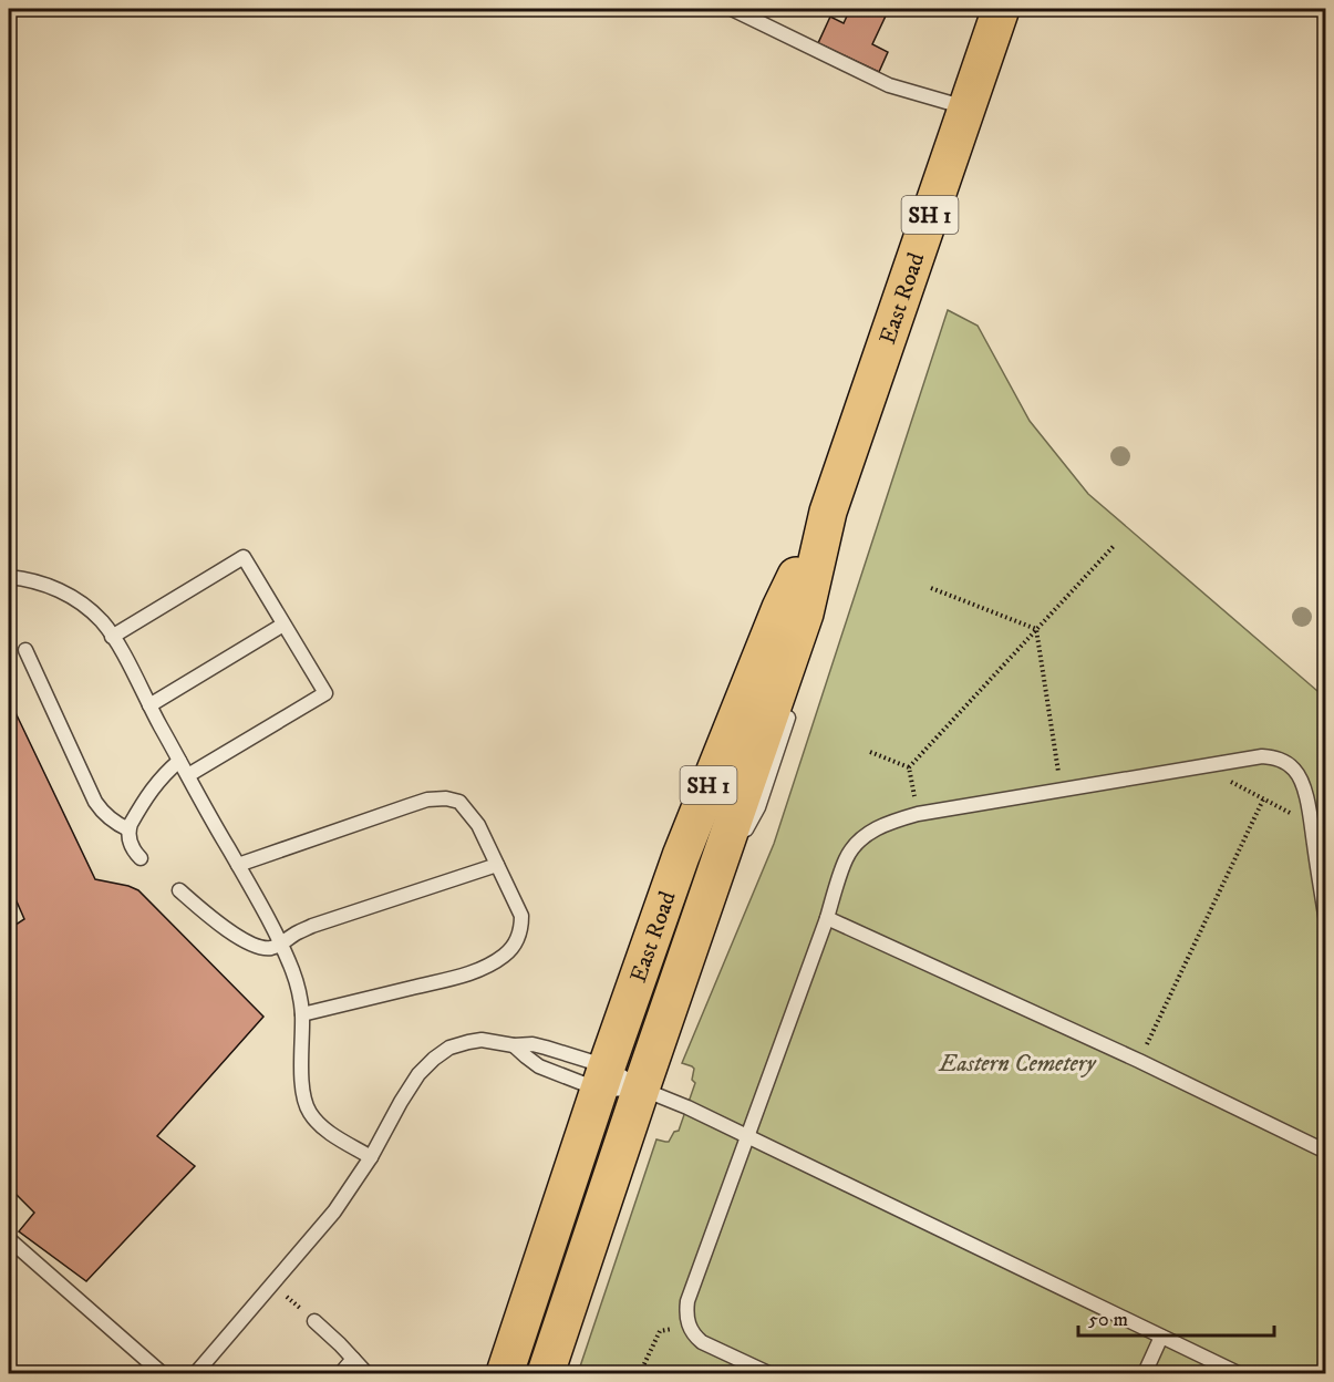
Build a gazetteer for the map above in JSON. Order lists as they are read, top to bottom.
{
  "streets": {
    "highway": ["SH 1", "East Road"]
  },
  "parks": ["Eastern Cemetery"],
  "scale_bar": "50 m"
}
